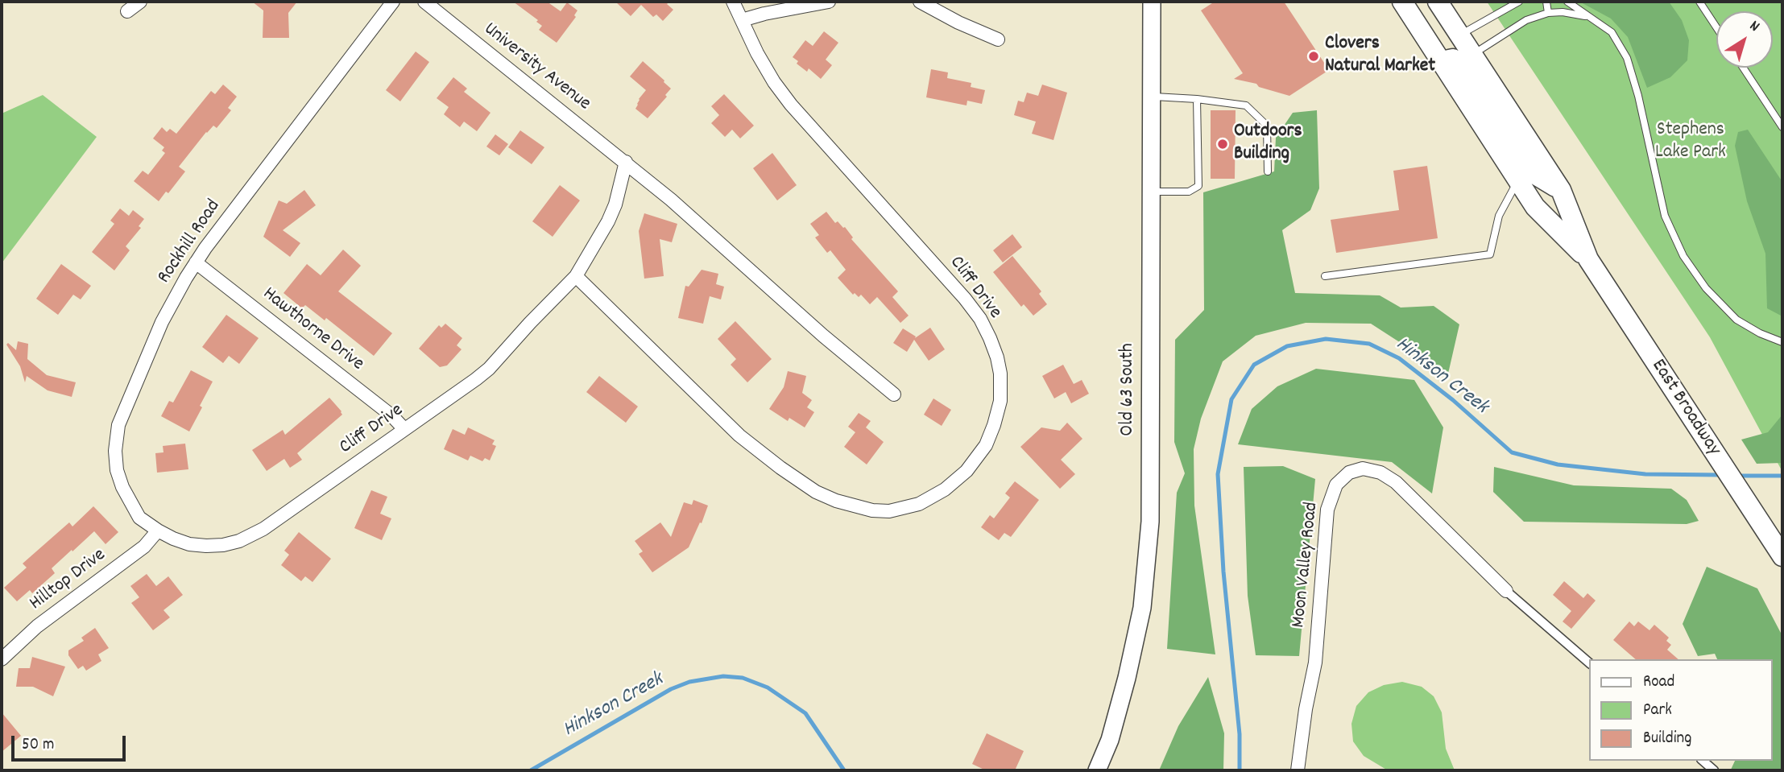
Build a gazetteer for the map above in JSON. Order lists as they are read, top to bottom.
{
  "streets": {
    "main road": ["Old 63 South", "East Broadway"],
    "street": [
      "University Avenue",
      "Rockhill Road",
      "Cliff Drive",
      "Hawthorne Drive",
      "Moon Valley Road",
      "Hilltop Drive"
    ]
  },
  "crossings": [
    ["University Avenue", "Cliff Drive"],
    ["Rockhill Road", "Cliff Drive"],
    ["Rockhill Road", "Hawthorne Drive"],
    ["Rockhill Road", "Hilltop Drive"],
    ["Cliff Drive", "Hawthorne Drive"],
    ["Cliff Drive", "Hilltop Drive"]
  ],
  "water": ["Hinkson Creek"],
  "parks": ["Stephens Lake Park"],
  "places": ["Clovers Natural Market", "Outdoors Building"],
  "legend": ["Road", "Park", "Building"],
  "scale_bar": "50 m",
  "north": "top right"
}
